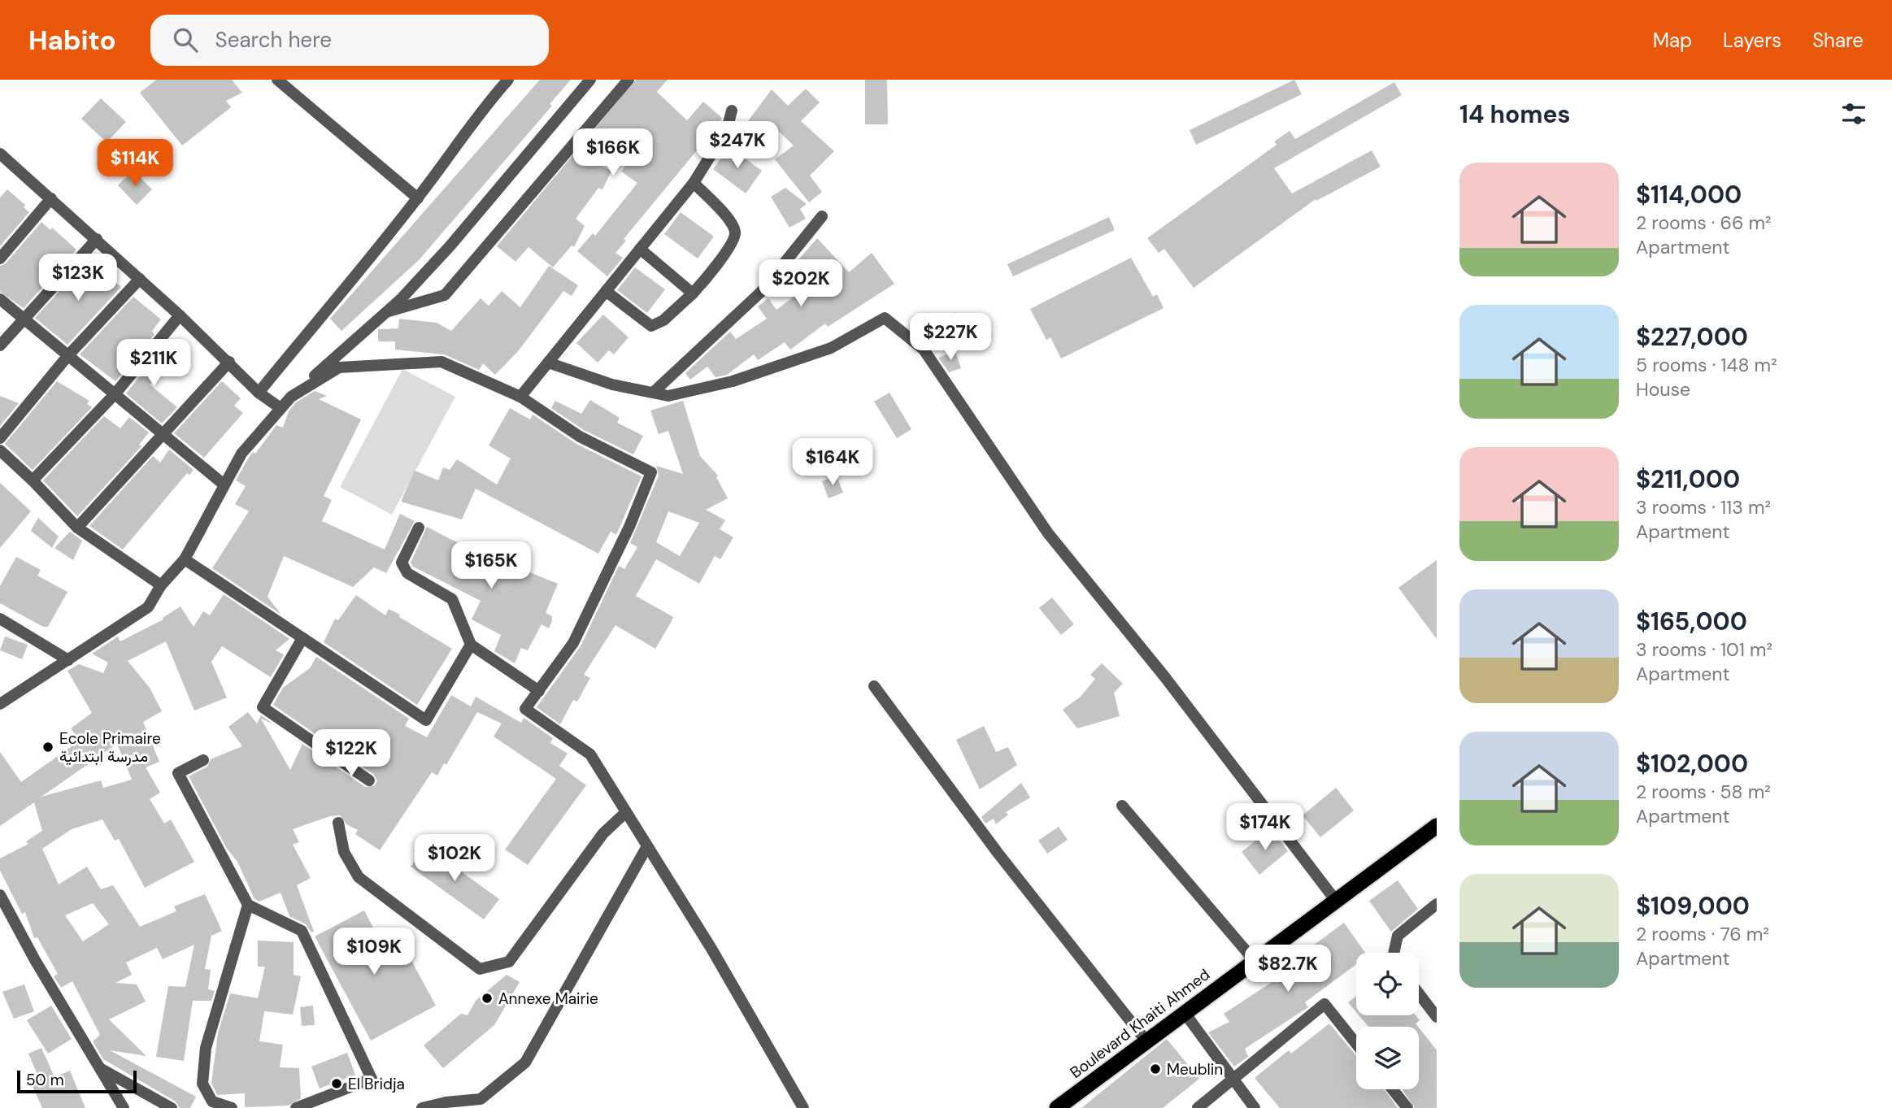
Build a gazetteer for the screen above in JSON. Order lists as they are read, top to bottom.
{
  "streets": {
    "highway": ["Boulevard Khaiti Ahmed"]
  },
  "places": [
    "Ecole Primaire مدرسة ابتدائية",
    "Annexe Mairie",
    "Meublin",
    "El Bridja"
  ],
  "scale_bar": "50 m",
  "page": {
    "header": "Habito",
    "search": "Search here",
    "nav": ["Map", "Layers", "Share"],
    "heading": "14 homes",
    "price": [
      "$247K",
      "$166K",
      "$114K",
      "$123K",
      "$202K",
      "$227K",
      "$211K",
      "$164K",
      "$165K",
      "$122K",
      "$174K",
      "$102K",
      "$109K",
      "$82.7K"
    ],
    "list": [
      {
        "name": "$114,000",
        "note": "2 rooms · 66 m² · Apartment"
      },
      {
        "name": "$227,000",
        "note": "5 rooms · 148 m² · House"
      },
      {
        "name": "$211,000",
        "note": "3 rooms · 113 m² · Apartment"
      },
      {
        "name": "$165,000",
        "note": "3 rooms · 101 m² · Apartment"
      },
      {
        "name": "$102,000",
        "note": "2 rooms · 58 m² · Apartment"
      },
      {
        "name": "$109,000",
        "note": "2 rooms · 76 m² · Apartment"
      }
    ],
    "scale": "50 m"
  }
}
